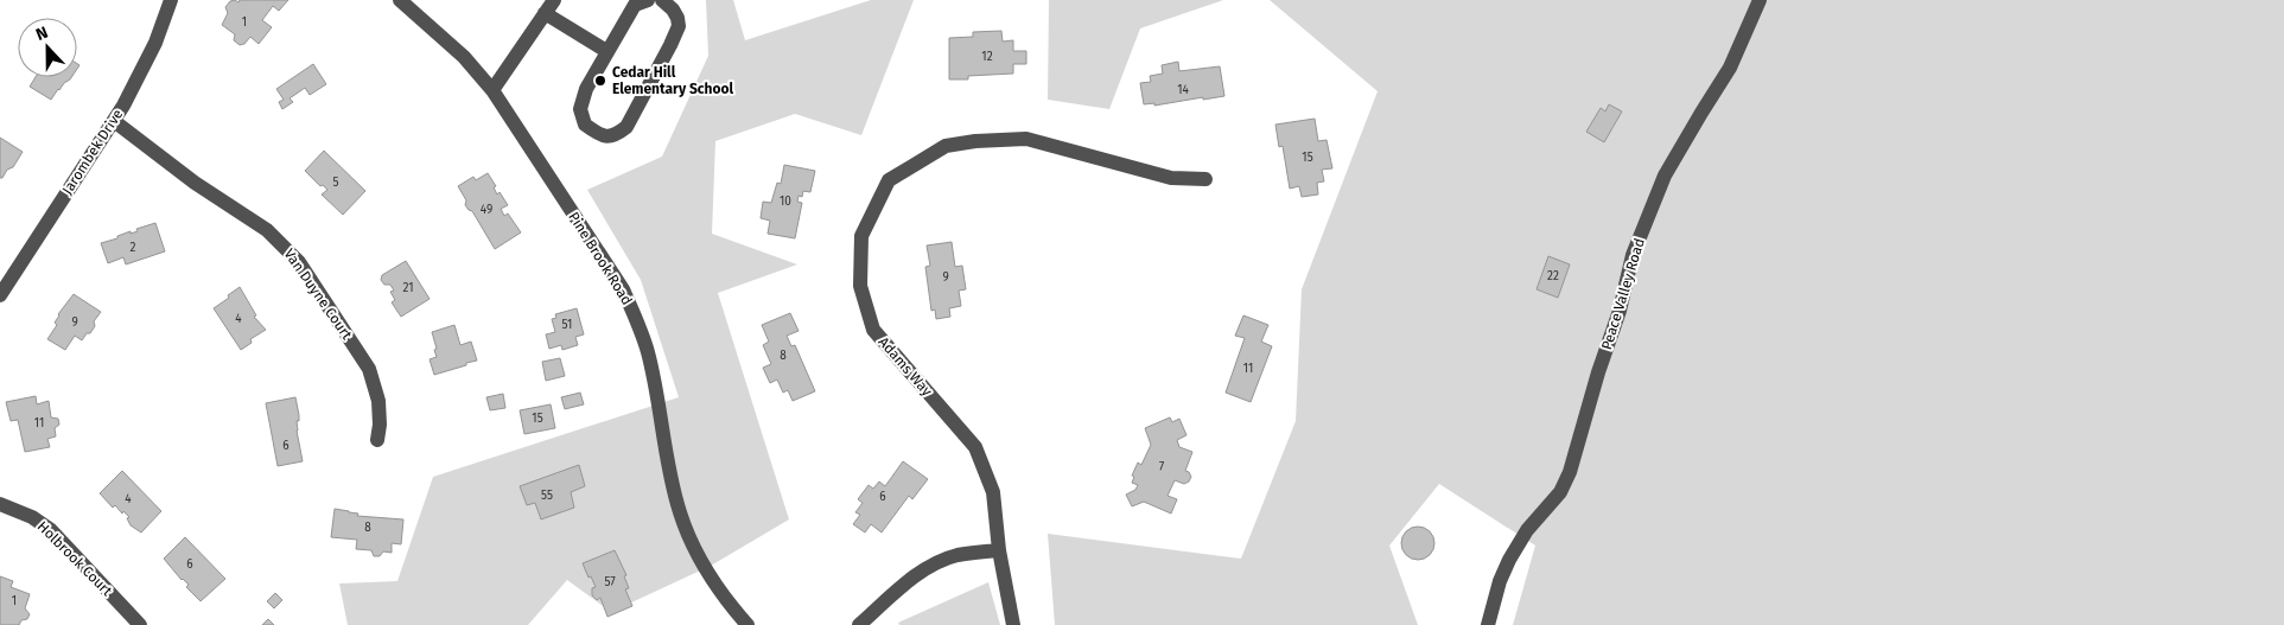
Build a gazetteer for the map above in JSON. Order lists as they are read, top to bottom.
{
  "streets": {
    "street": [
      "Jarombek Drive",
      "Pine Brook Road",
      "Van Duyne Court",
      "Peace Valley Road",
      "Adams Way",
      "Holbrook Court"
    ]
  },
  "crossings": [
    ["Jarombek Drive", "Van Duyne Court"]
  ],
  "places": ["Cedar Hill Elementary School"],
  "house_numbers": [
    "1",
    "12",
    "14",
    "15",
    "5",
    "10",
    "49",
    "2",
    "22",
    "9",
    "21",
    "4",
    "9",
    "51",
    "8",
    "11",
    "15",
    "11",
    "6",
    "7",
    "55",
    "6",
    "4",
    "8",
    "6",
    "57",
    "1"
  ],
  "north": "top"
}
